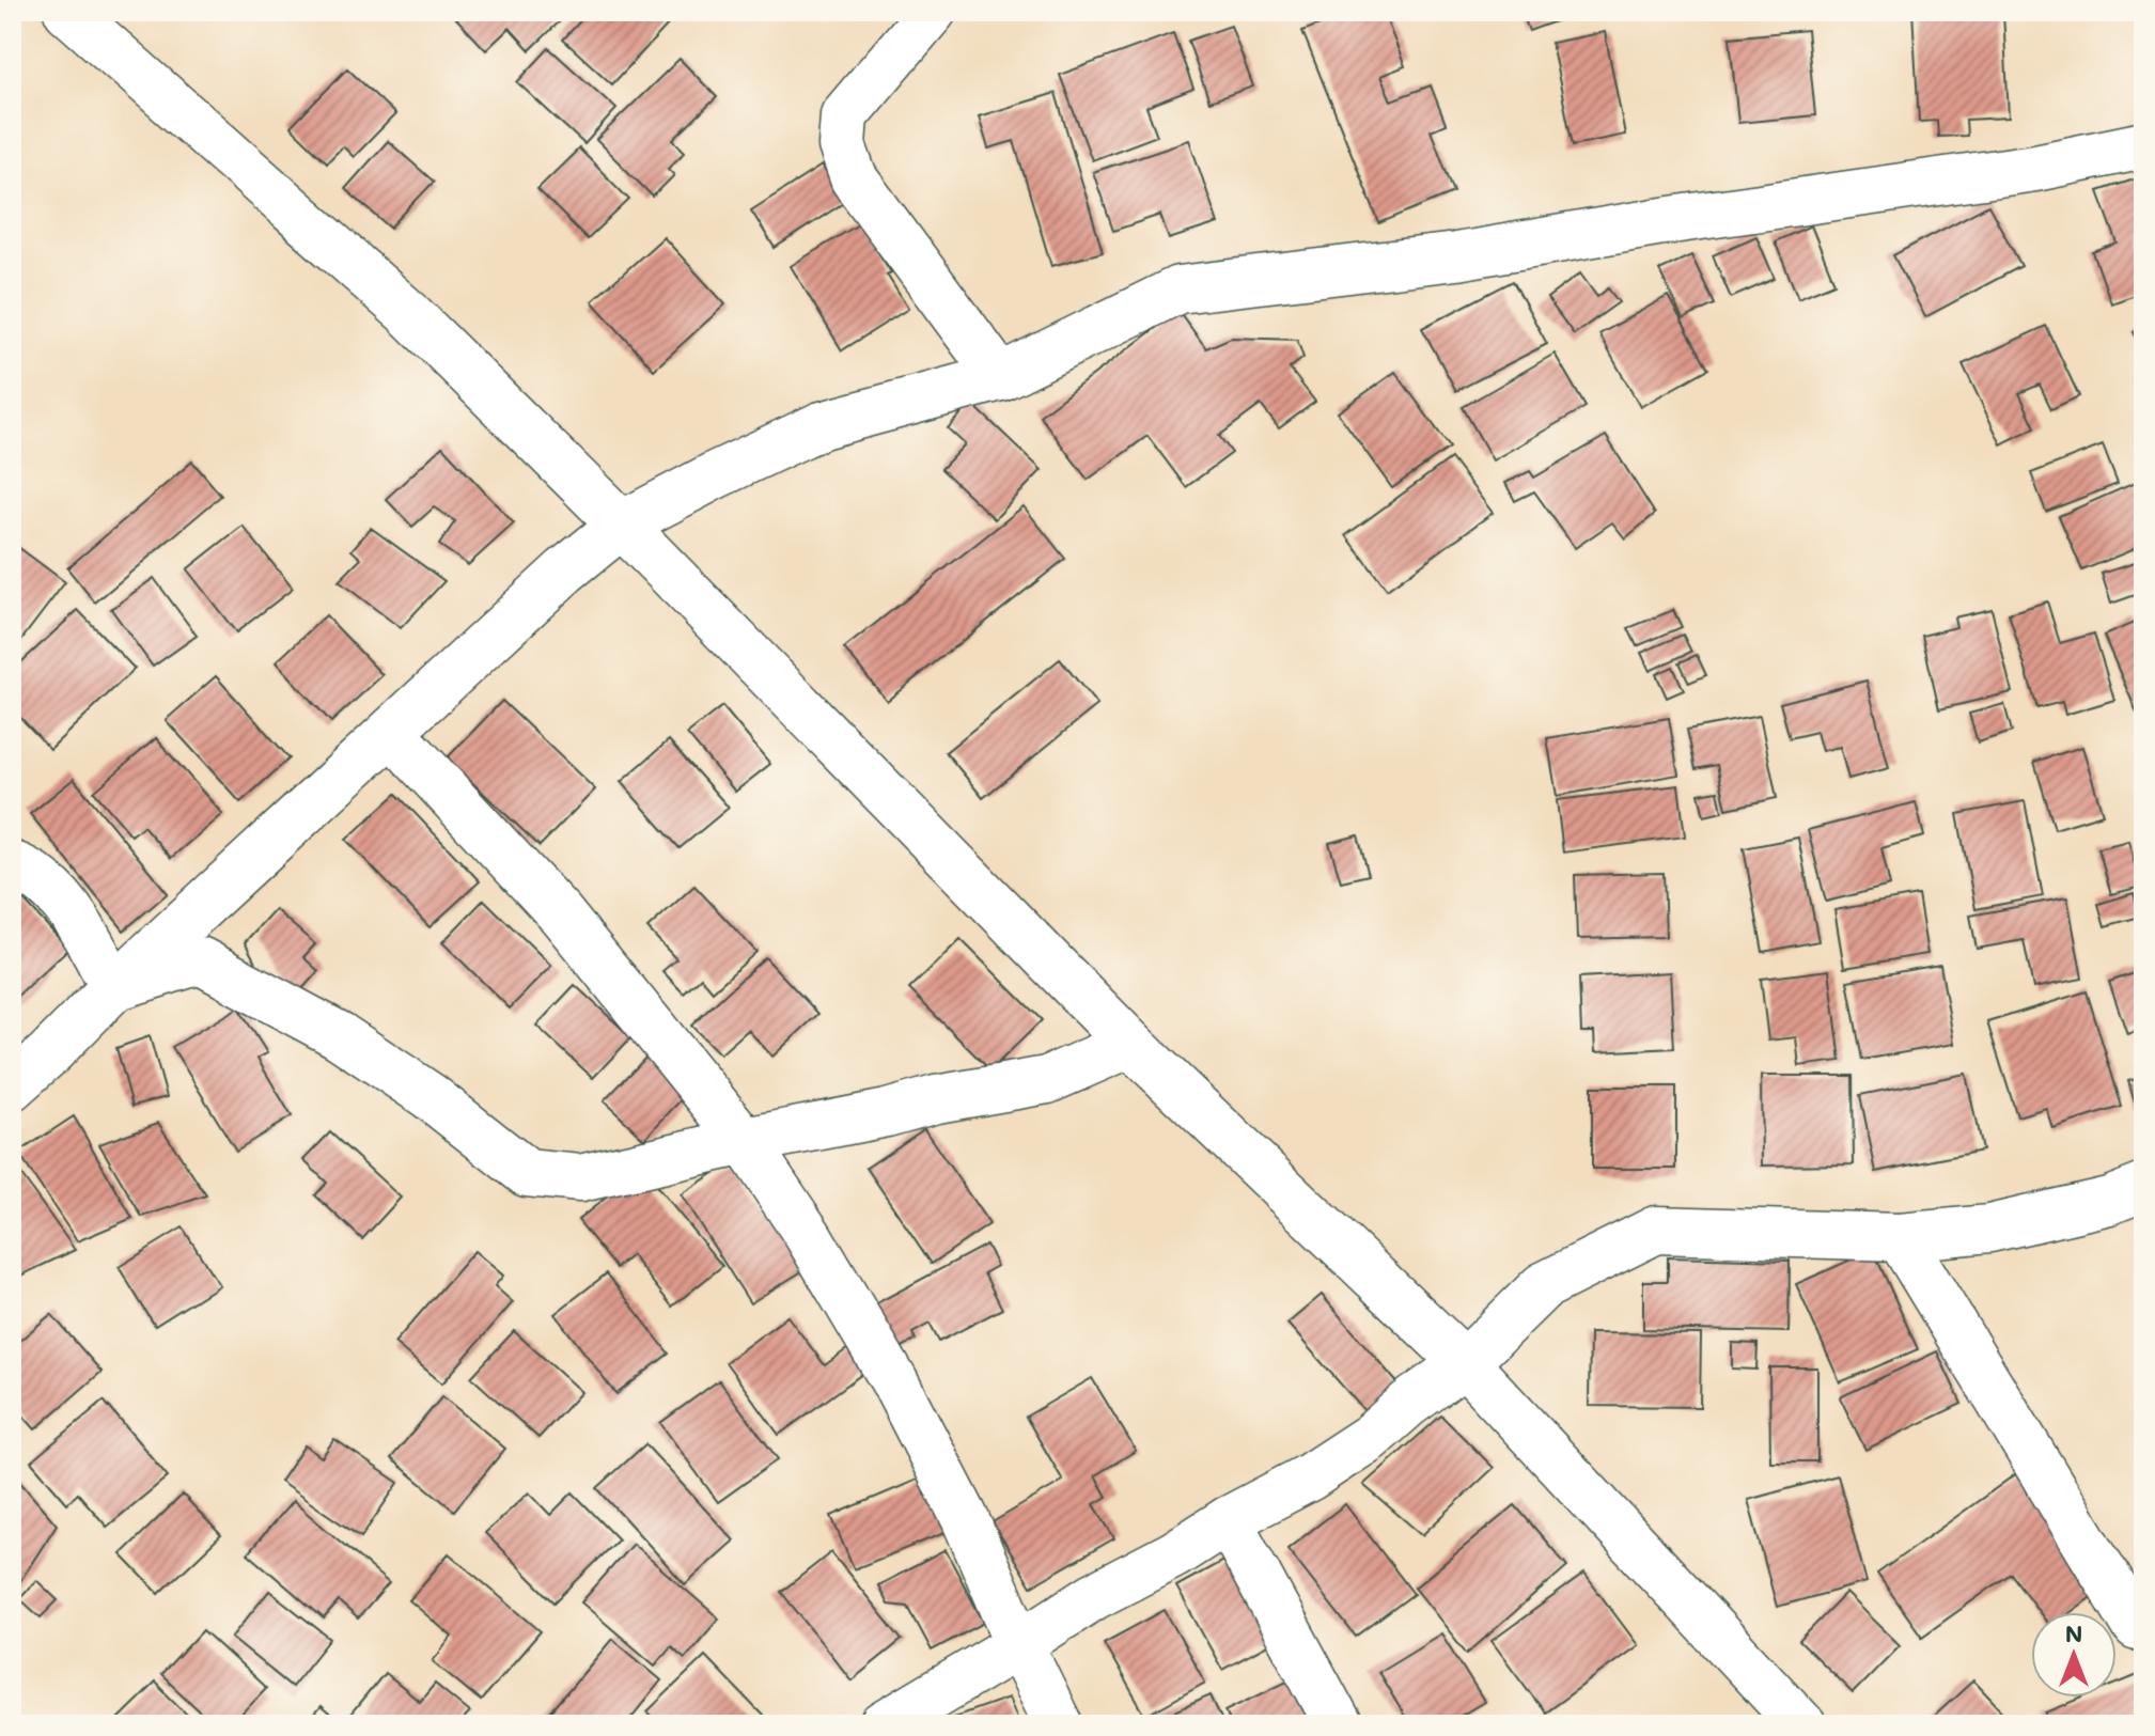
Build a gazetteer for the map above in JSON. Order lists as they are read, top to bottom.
{
  "north": "top"
}
